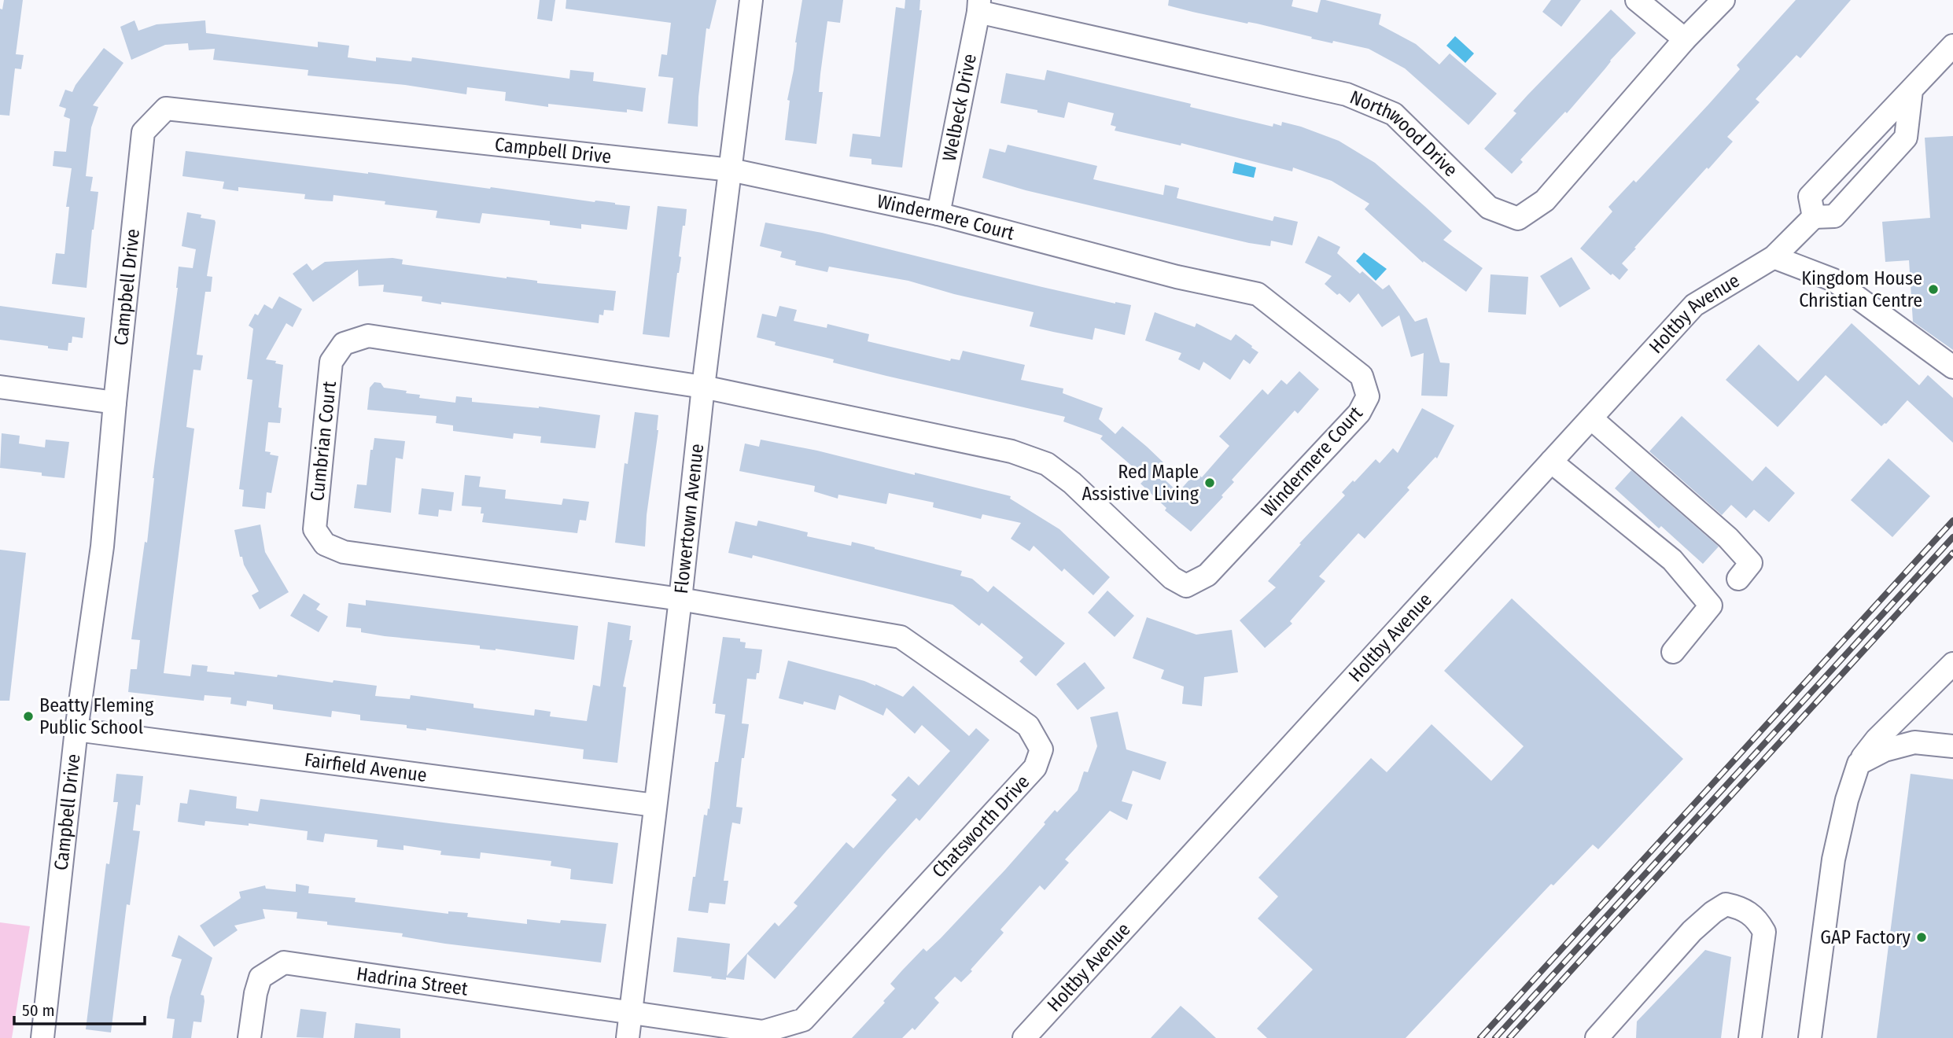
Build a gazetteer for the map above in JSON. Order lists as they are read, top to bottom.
{
  "streets": {
    "street": [
      "Welbeck Drive",
      "Northwood Drive",
      "Campbell Drive",
      "Windermere Court",
      "Holtby Avenue",
      "Cumbrian Court",
      "Flowertown Avenue",
      "Fairfield Avenue",
      "Chatsworth Drive",
      "Hadrina Street"
    ]
  },
  "crossings": [
    ["Welbeck Drive", "Northwood Drive"],
    ["Welbeck Drive", "Windermere Court"],
    ["Campbell Drive", "Windermere Court"],
    ["Campbell Drive", "Flowertown Avenue"],
    ["Campbell Drive", "Fairfield Avenue"],
    ["Windermere Court", "Cumbrian Court"],
    ["Windermere Court", "Flowertown Avenue"],
    ["Cumbrian Court", "Flowertown Avenue"],
    ["Cumbrian Court", "Chatsworth Drive"],
    ["Flowertown Avenue", "Fairfield Avenue"],
    ["Flowertown Avenue", "Chatsworth Drive"],
    ["Flowertown Avenue", "Hadrina Street"],
    ["Chatsworth Drive", "Hadrina Street"]
  ],
  "places": [
    "Kingdom House Christian Centre",
    "Red Maple Assistive Living",
    "Beatty Fleming Public School",
    "GAP Factory"
  ],
  "scale_bar": "50 m"
}
